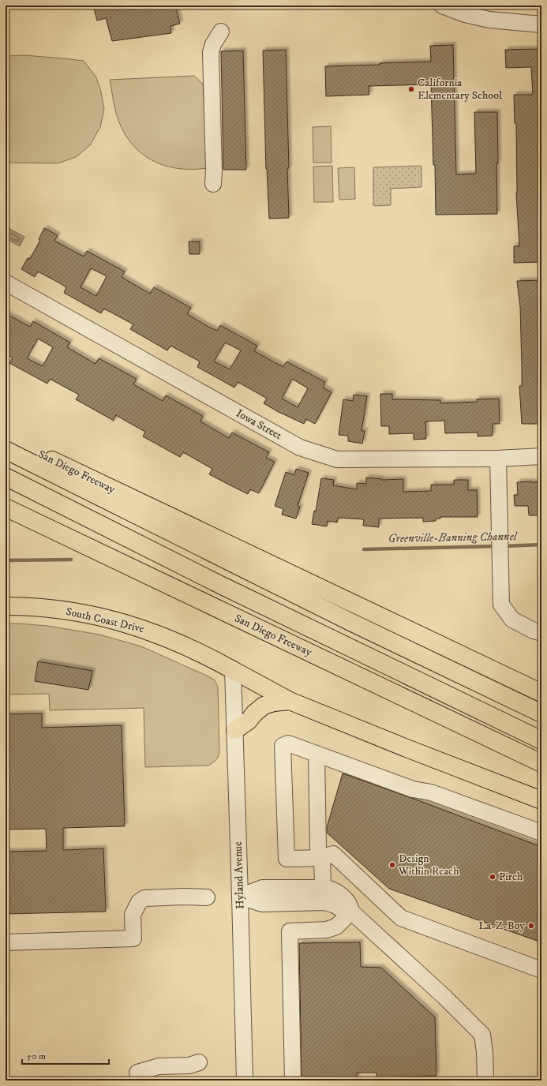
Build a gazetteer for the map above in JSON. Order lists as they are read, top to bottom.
{
  "streets": {
    "main road": ["San Diego Freeway", "South Coast Drive"],
    "street": ["Iowa Street", "Hyland Avenue"]
  },
  "crossings": [
    ["South Coast Drive", "Hyland Avenue"]
  ],
  "water": ["Greenville-Banning Channel"],
  "places": [
    "California Elementary School",
    "Design Within Reach",
    "Pirch",
    "La-Z-Boy"
  ],
  "scale_bar": "50 m"
}
